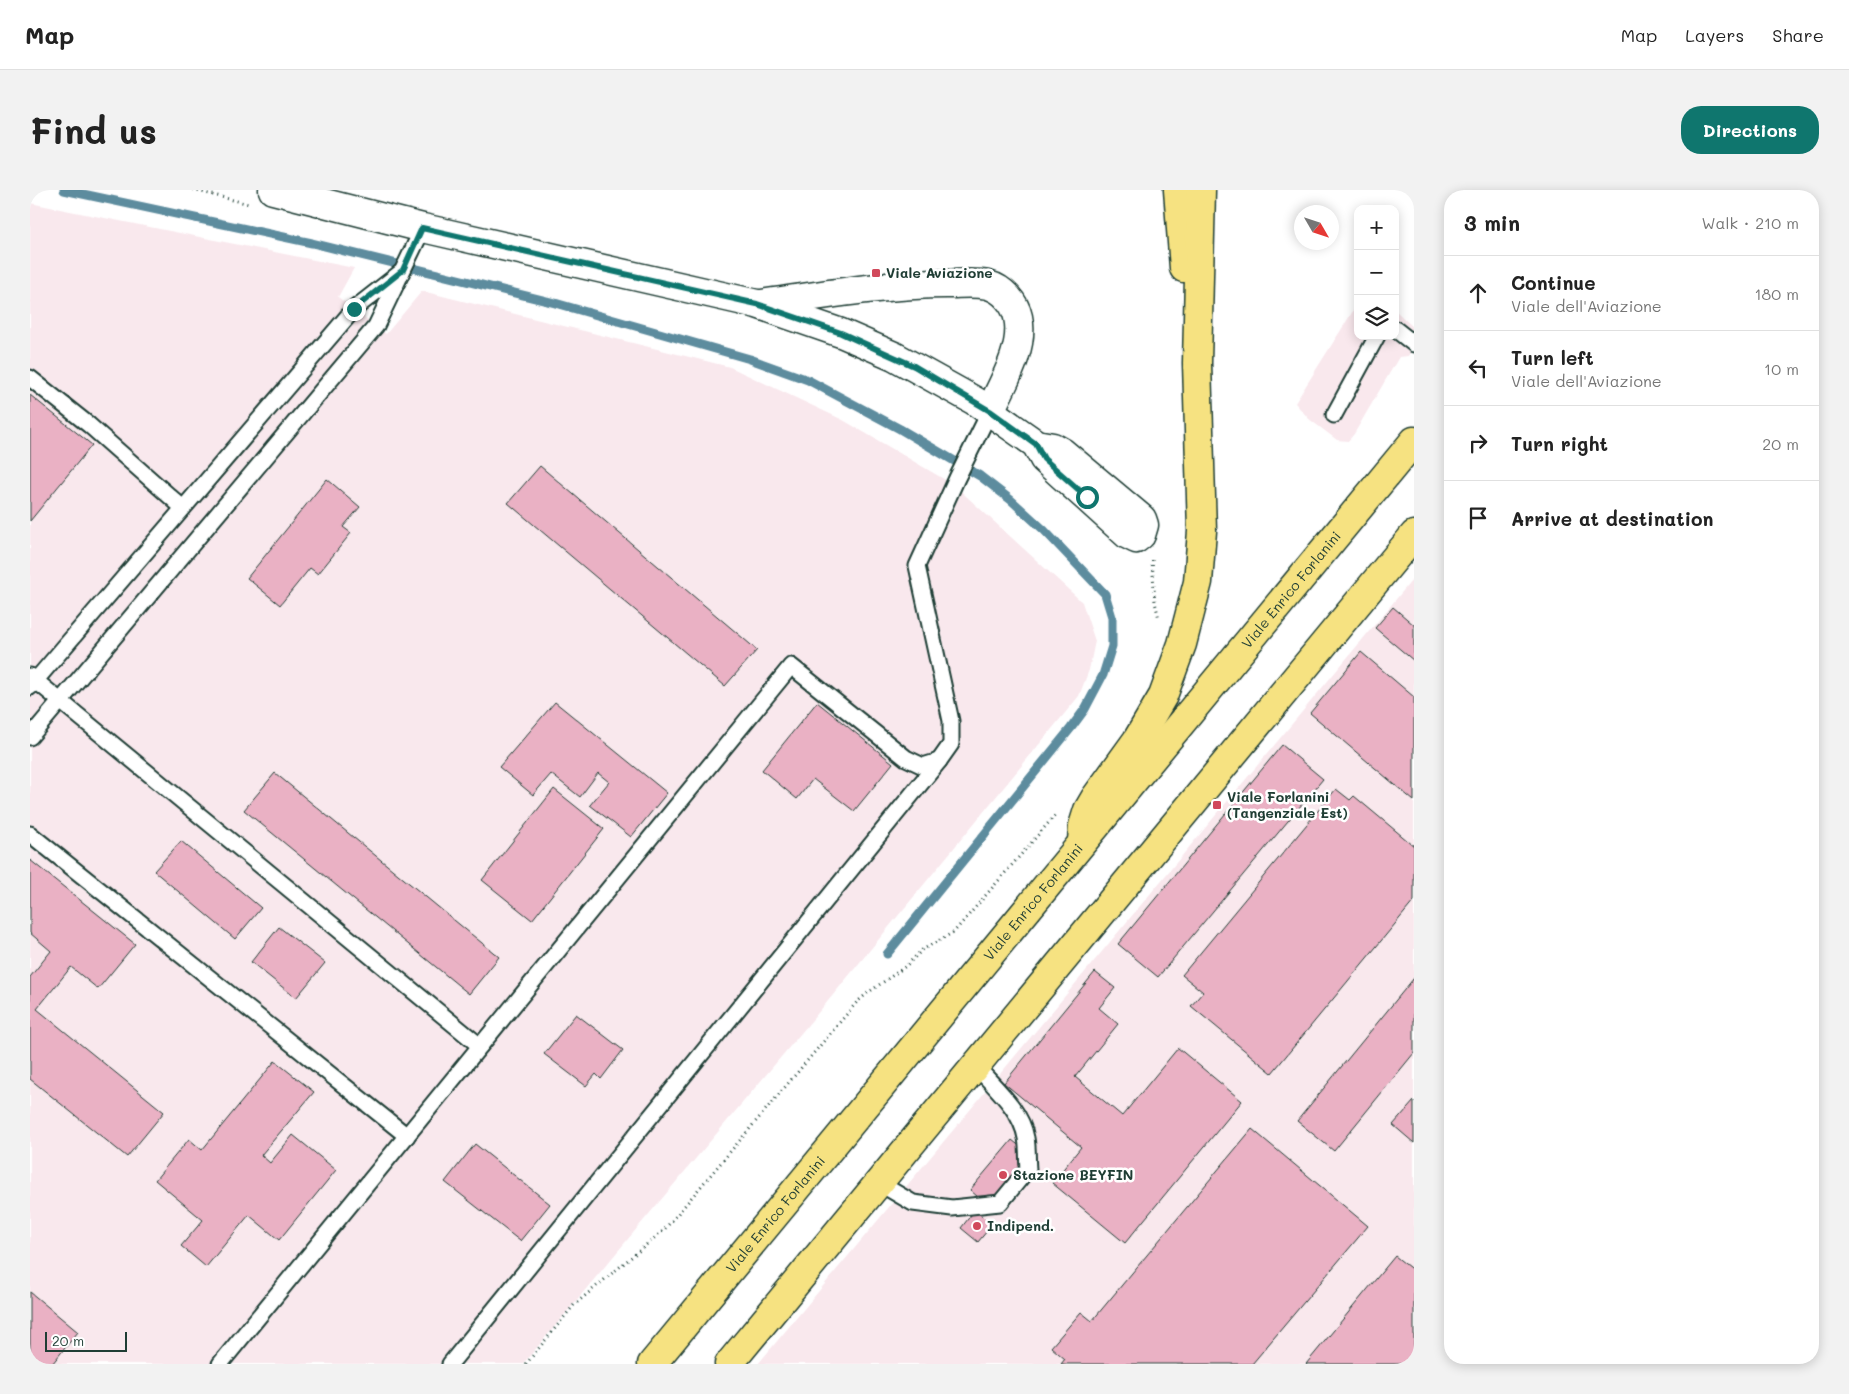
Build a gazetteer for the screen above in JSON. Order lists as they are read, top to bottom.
{
  "streets": {
    "main road": ["Viale Enrico Forlanini"]
  },
  "places": {
    "transit": ["Viale Aviazione", "Viale Forlanini (Tangenziale Est)"],
    "other": ["Stazione BEYFIN", "Indipend."]
  },
  "scale_bar": "20 m",
  "north": "bottom right",
  "page": {
    "header": "Map",
    "nav": ["Map", "Layers", "Share"],
    "buttons": "Directions",
    "title": "Find us",
    "heading": ["3 min", "Walk · 210 m"],
    "map_buttons": ["+", "−"],
    "list": [
      ["Continue", "Viale dell'Aviazione", "180 m"],
      ["Turn left", "Viale dell'Aviazione", "10 m"],
      ["Turn right", "20 m"],
      "Arrive at destination"
    ],
    "scale": "20 m"
  }
}
